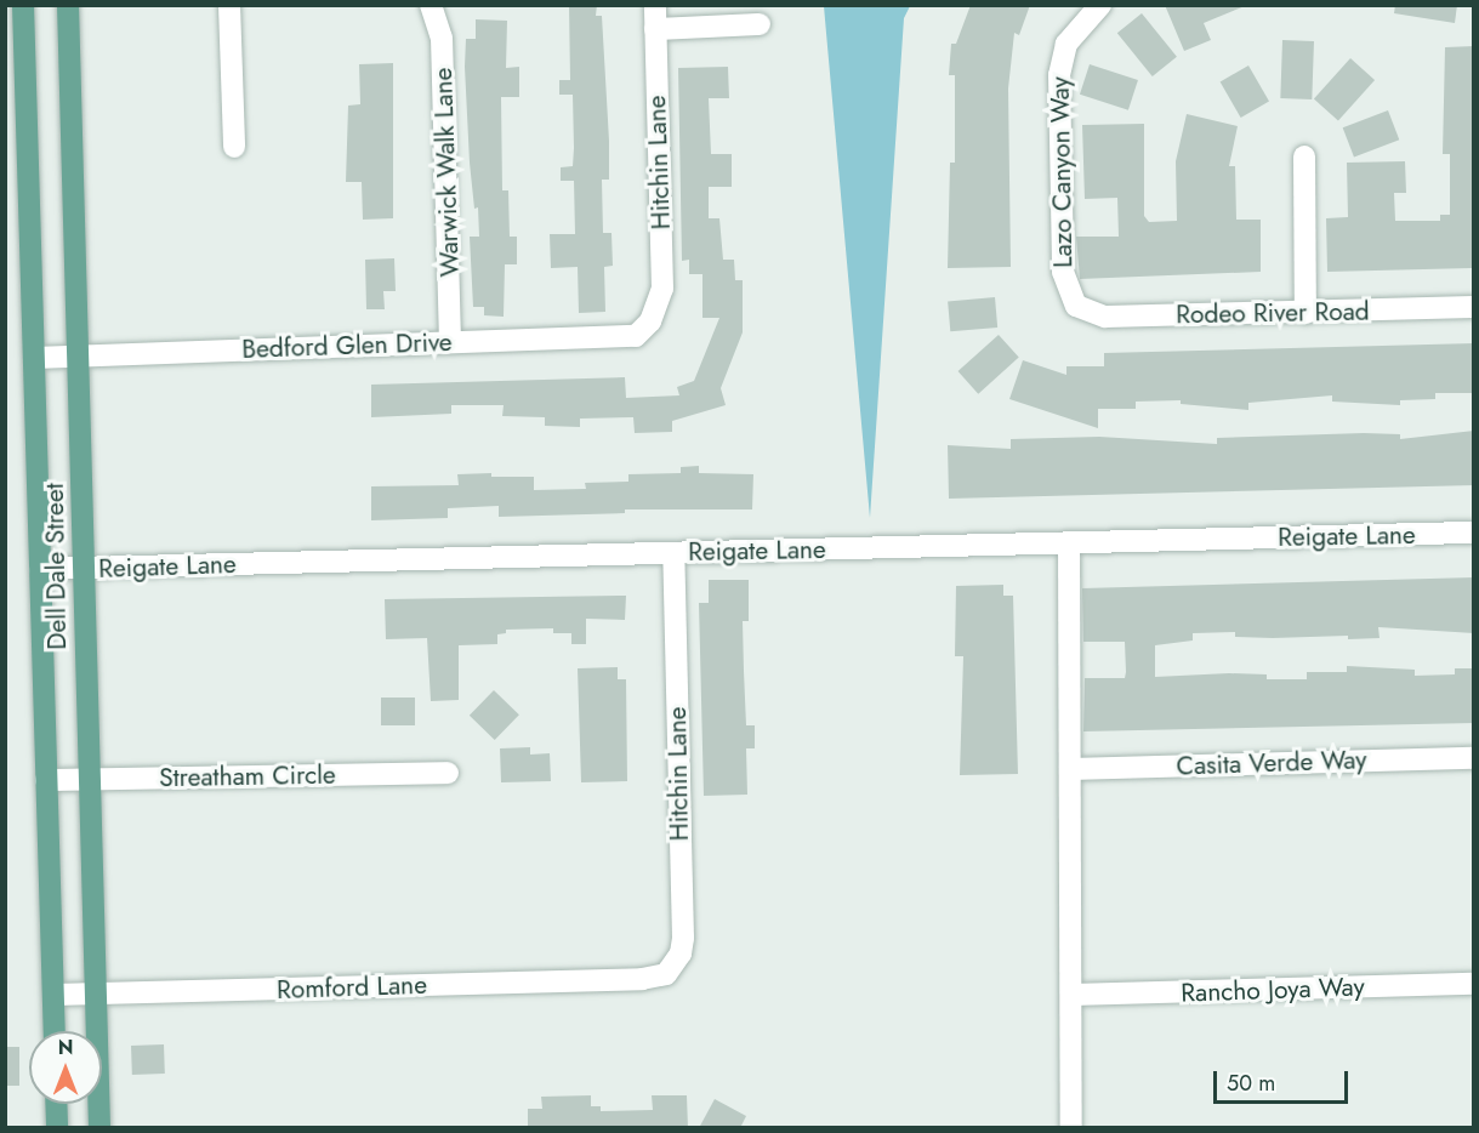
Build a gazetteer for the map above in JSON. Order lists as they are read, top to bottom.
{
  "streets": {
    "main road": ["Dell Dale Street"],
    "street": [
      "Hitchin Lane",
      "Warwick Walk Lane",
      "Lazo Canyon Way",
      "Rodeo River Road",
      "Bedford Glen Drive",
      "Reigate Lane",
      "Casita Verde Way",
      "Streatham Circle",
      "Romford Lane",
      "Rancho Joya Way"
    ]
  },
  "crossings": [
    ["Hitchin Lane", "Bedford Glen Drive"],
    ["Hitchin Lane", "Reigate Lane"],
    ["Hitchin Lane", "Romford Lane"],
    ["Warwick Walk Lane", "Bedford Glen Drive"],
    ["Lazo Canyon Way", "Rodeo River Road"],
    ["Bedford Glen Drive", "Dell Dale Street"],
    ["Reigate Lane", "Dell Dale Street"],
    ["Dell Dale Street", "Streatham Circle"],
    ["Dell Dale Street", "Romford Lane"]
  ],
  "scale_bar": "50 m",
  "north": "top"
}
